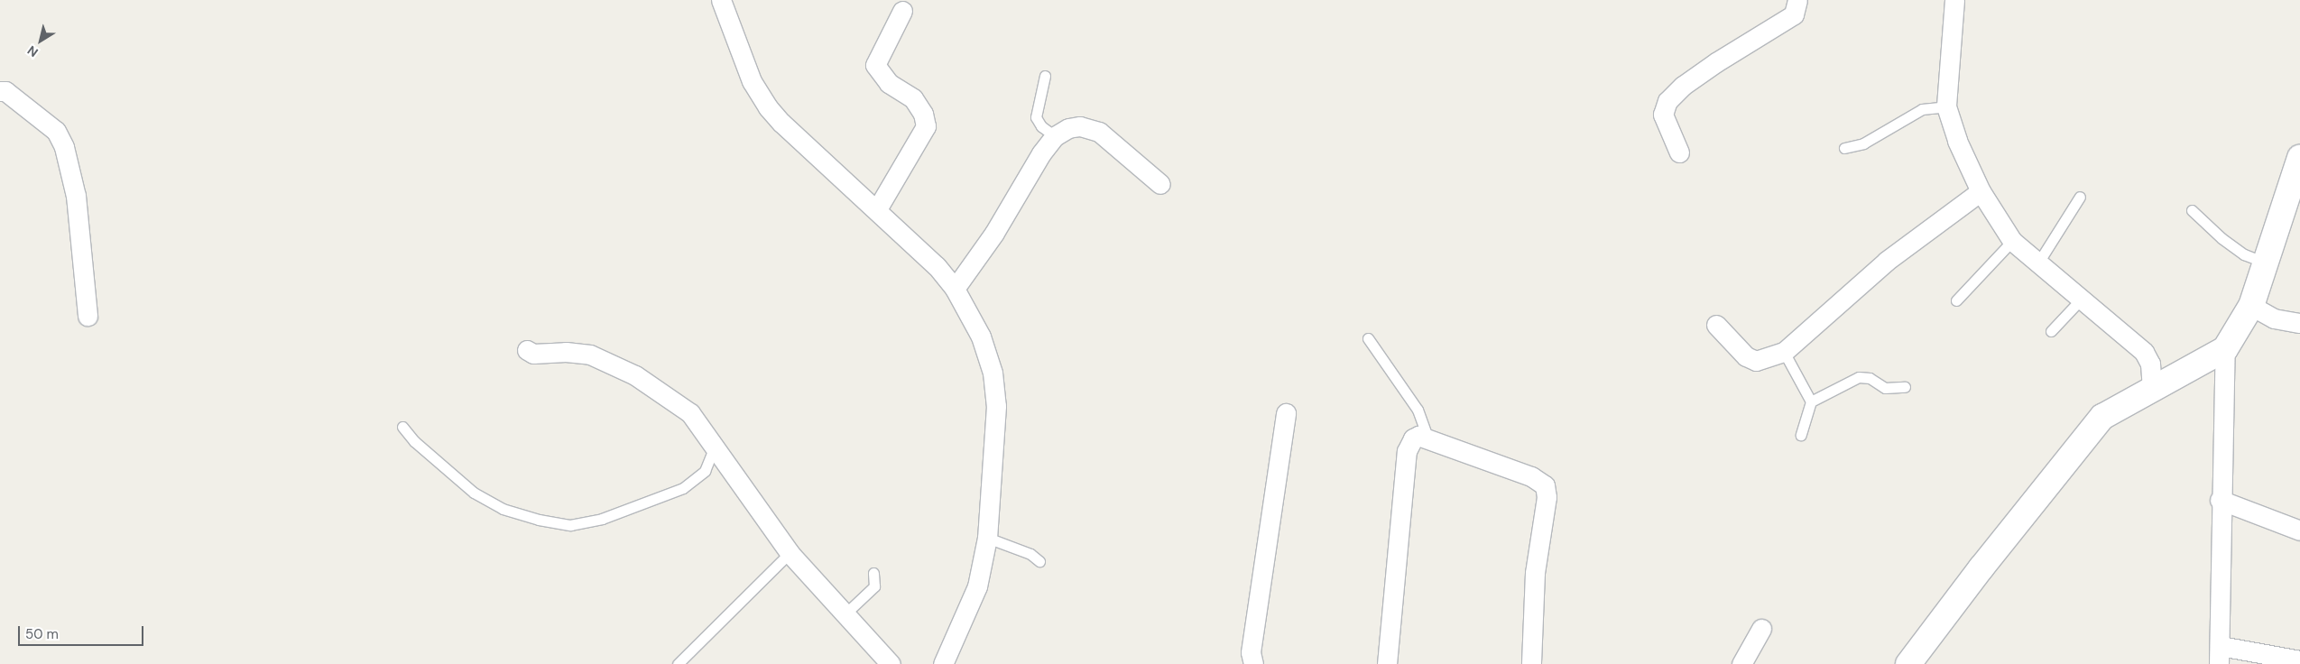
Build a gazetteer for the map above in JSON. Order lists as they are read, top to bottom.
{
  "scale_bar": "50 m",
  "north": "bottom left"
}
